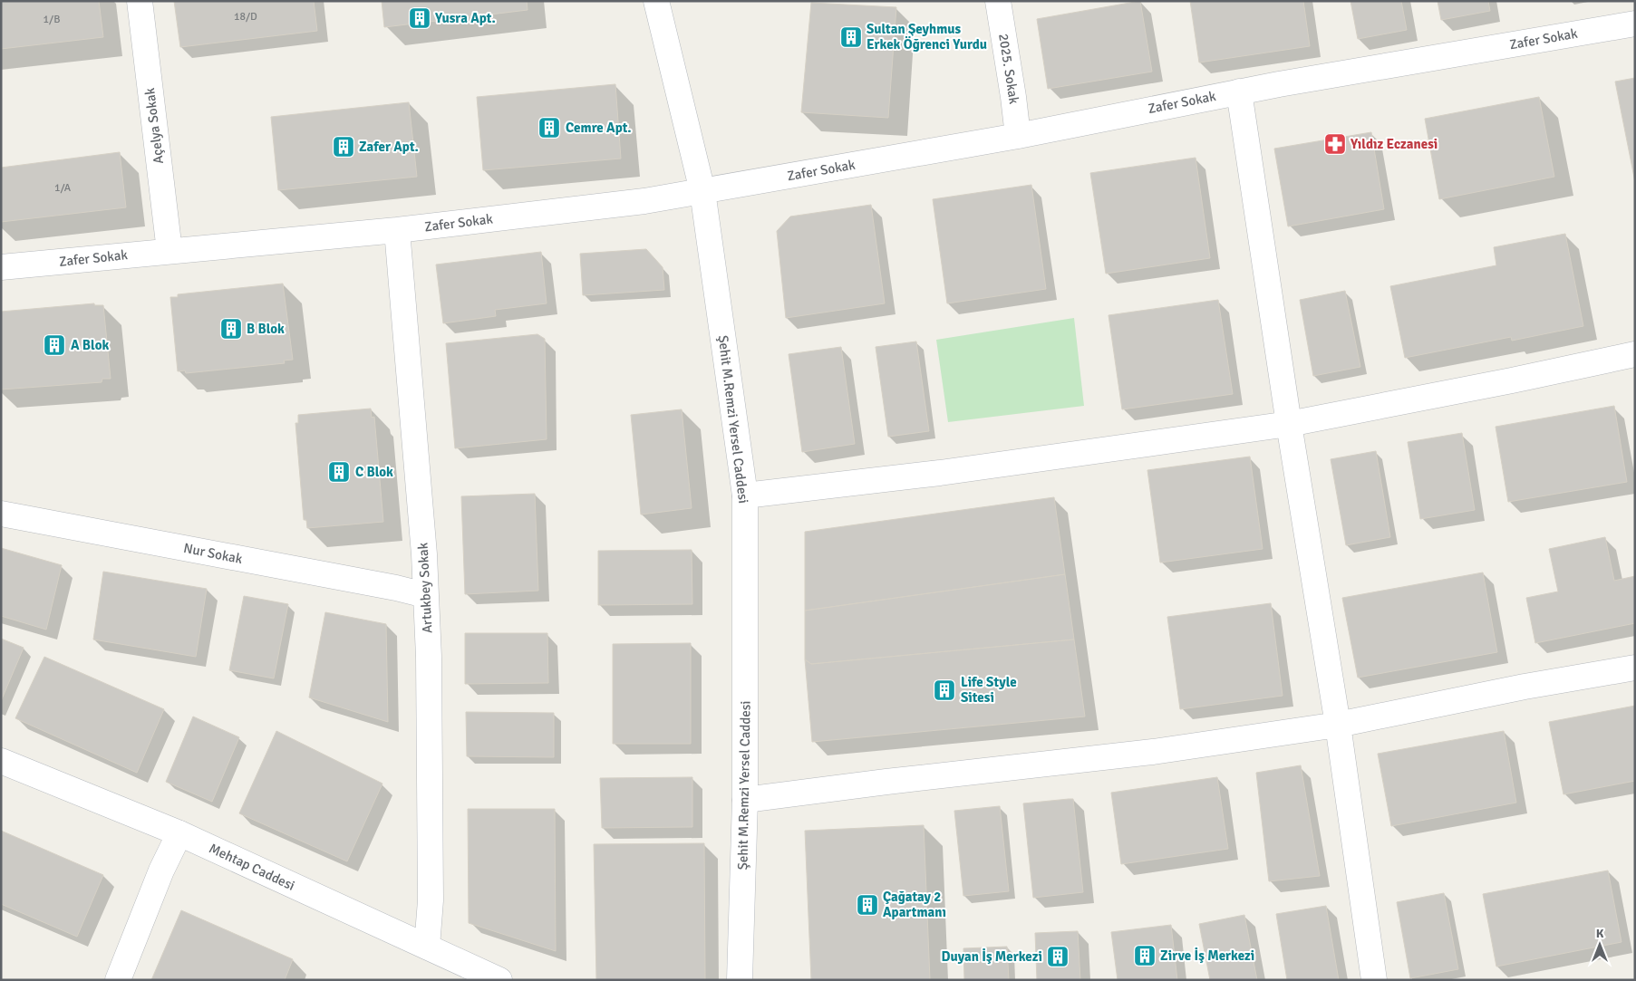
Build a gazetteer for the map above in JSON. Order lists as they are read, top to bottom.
{
  "streets": {
    "street": [
      "Zafer Sokak",
      "2025. Sokak",
      "Açelya Sokak",
      "Şehit M.Remzi Yersel Caddesi",
      "Nur Sokak",
      "Artukbey Sokak",
      "Mehtap Caddesi"
    ]
  },
  "crossings": [
    ["Zafer Sokak", "2025. Sokak"],
    ["Zafer Sokak", "Açelya Sokak"],
    ["Zafer Sokak", "Şehit M.Remzi Yersel Caddesi"],
    ["Zafer Sokak", "Artukbey Sokak"],
    ["Nur Sokak", "Artukbey Sokak"],
    ["Artukbey Sokak", "Mehtap Caddesi"]
  ],
  "places": {
    "building": [
      "Yusra Apt.",
      "Sultan Şeyhmus Erkek Öğrenci Yurdu",
      "Cemre Apt.",
      "Zafer Apt.",
      "B Blok",
      "A Blok",
      "C Blok",
      "Life Style Sitesi",
      "Çağatay 2 Apartmanı",
      "Zirve İş Merkezi",
      "Duyan İş Merkezi"
    ],
    "pharmacy": ["Yıldız Eczanesi"]
  },
  "house_numbers": ["18/D", "1/B", "1/A"],
  "north": "top"
}
